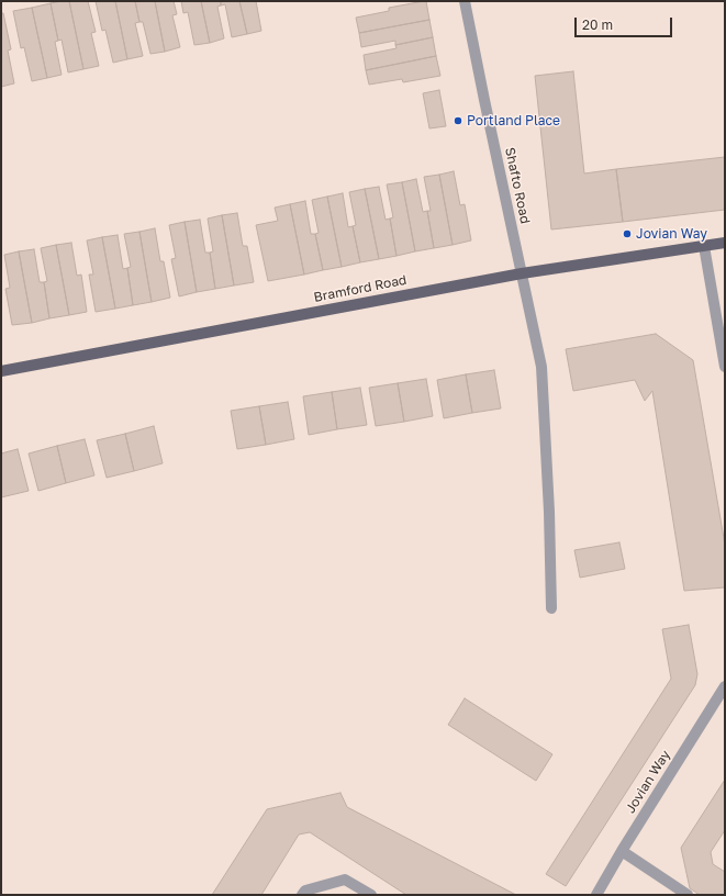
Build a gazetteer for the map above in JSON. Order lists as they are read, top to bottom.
{
  "streets": {
    "main road": ["Bramford Road"],
    "street": ["Shafto Road", "Jovian Way"]
  },
  "crossings": [
    ["Shafto Road", "Bramford Road"]
  ],
  "places": ["Portland Place", "Jovian Way"],
  "scale_bar": "20 m"
}
